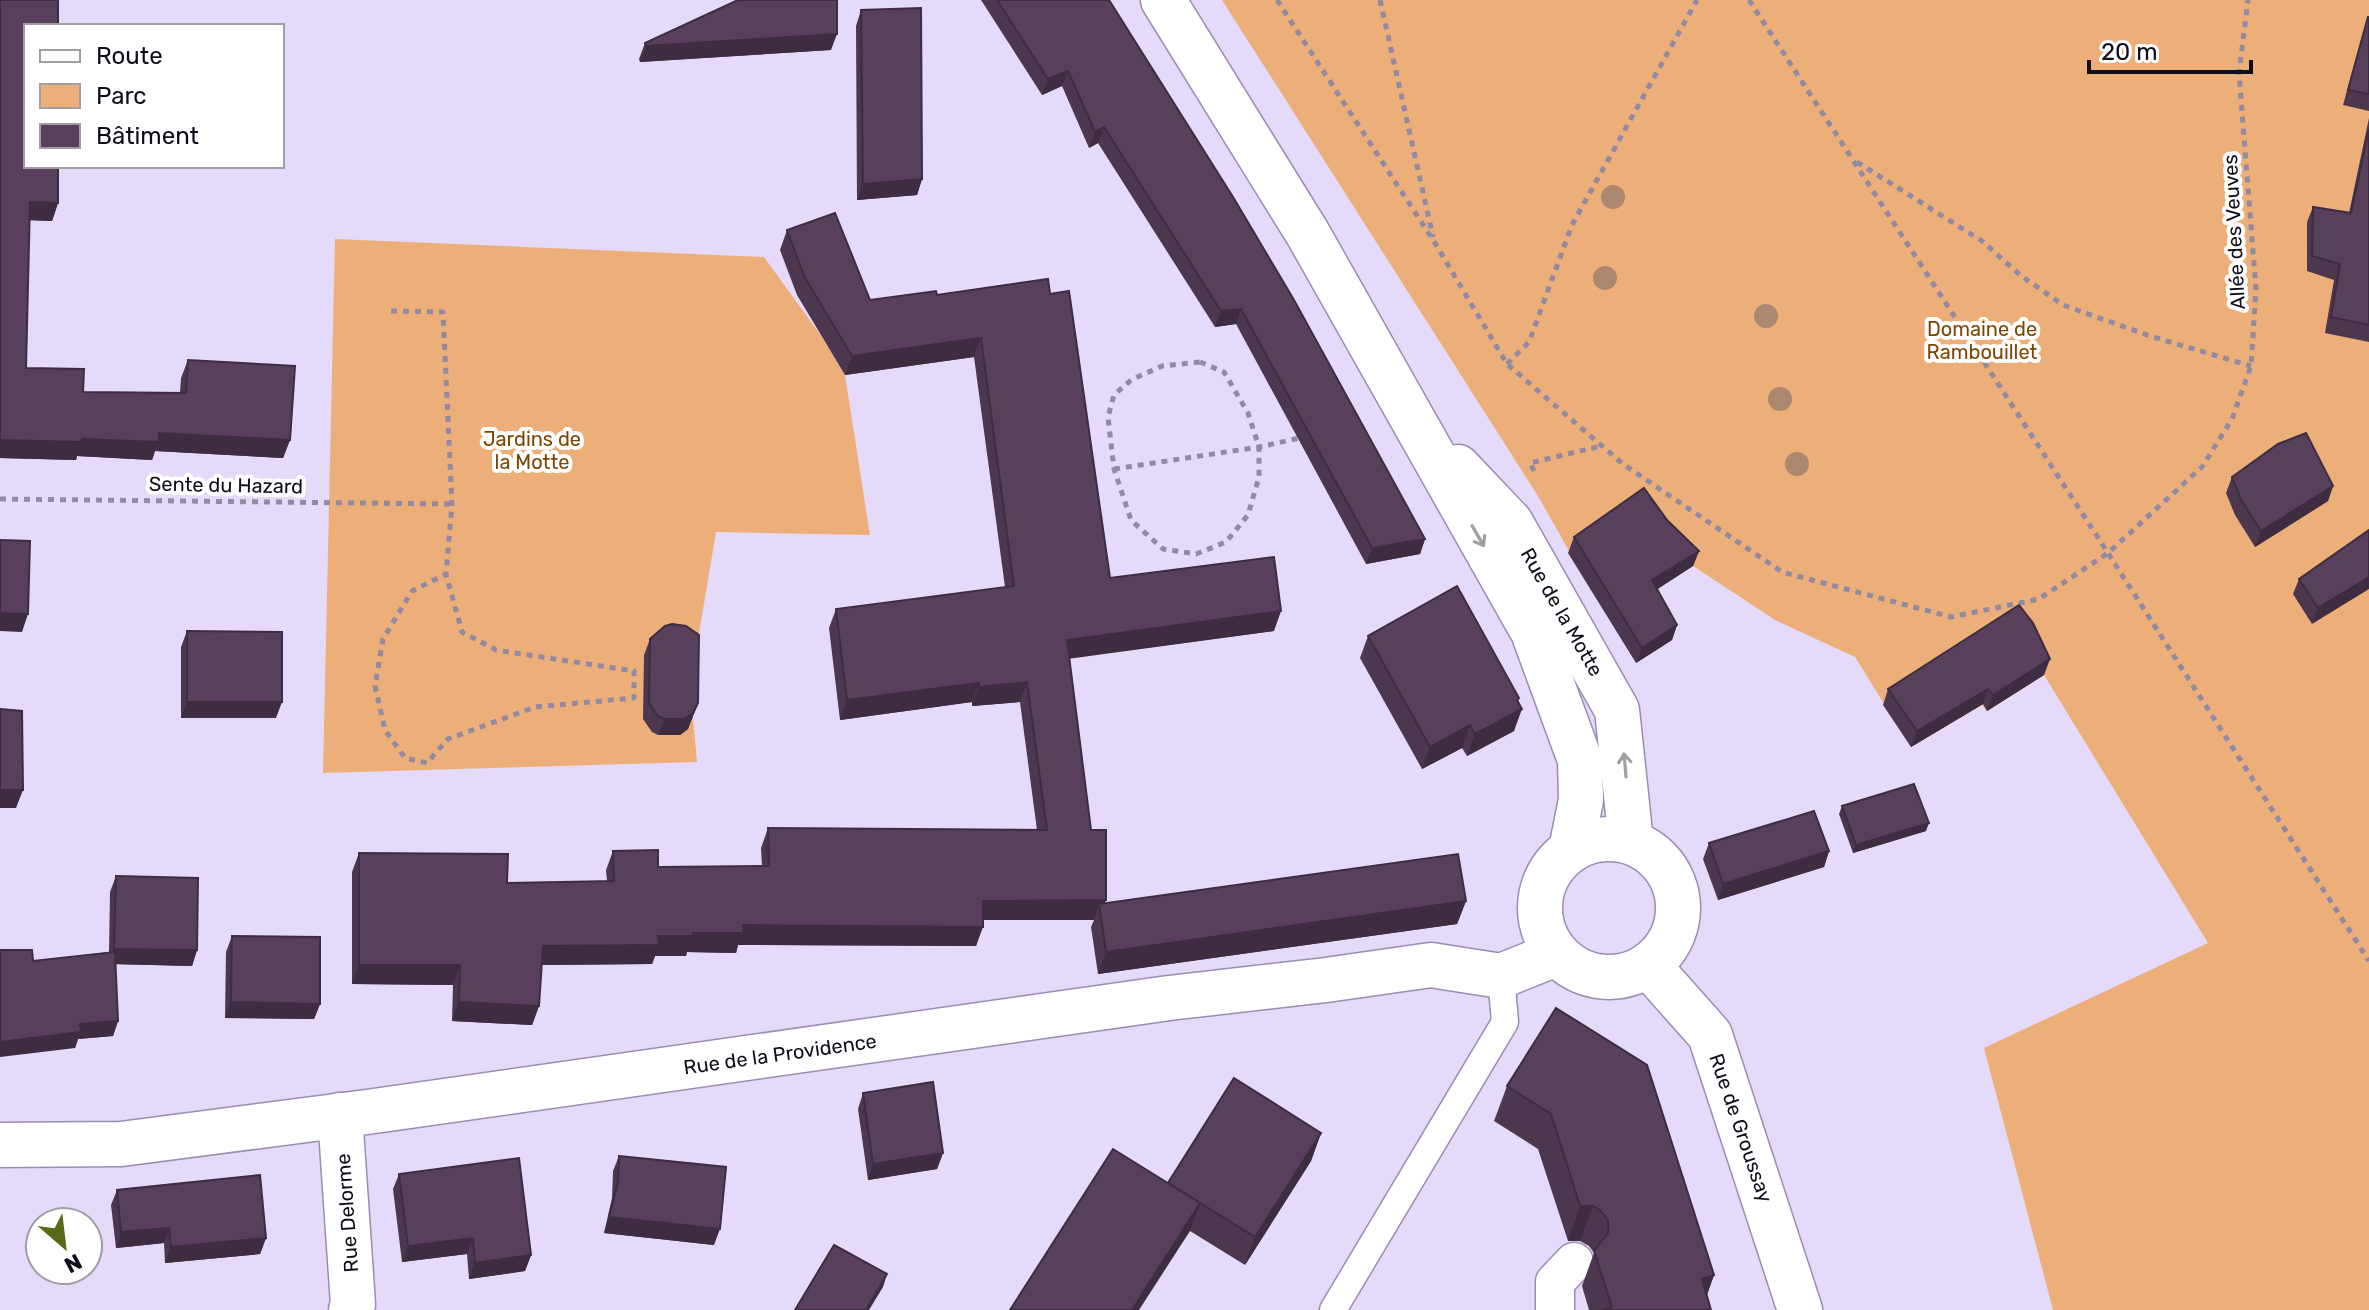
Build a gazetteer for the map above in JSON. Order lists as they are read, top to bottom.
{
  "streets": {
    "main road": [
      "Rue de la Motte",
      "Rue de la Providence",
      "Rue de Groussay",
      "Rue Delorme"
    ],
    "path": ["Allée des Veuves", "Sente du Hazard"]
  },
  "crossings": [
    ["Rue de la Motte", "Rue de Groussay"],
    ["Rue de la Providence", "Rue Delorme"]
  ],
  "parks": ["Domaine de Rambouillet", "Jardins de la Motte"],
  "legend": ["Route", "Parc", "Bâtiment"],
  "scale_bar": "20 m",
  "north": "bottom right"
}
